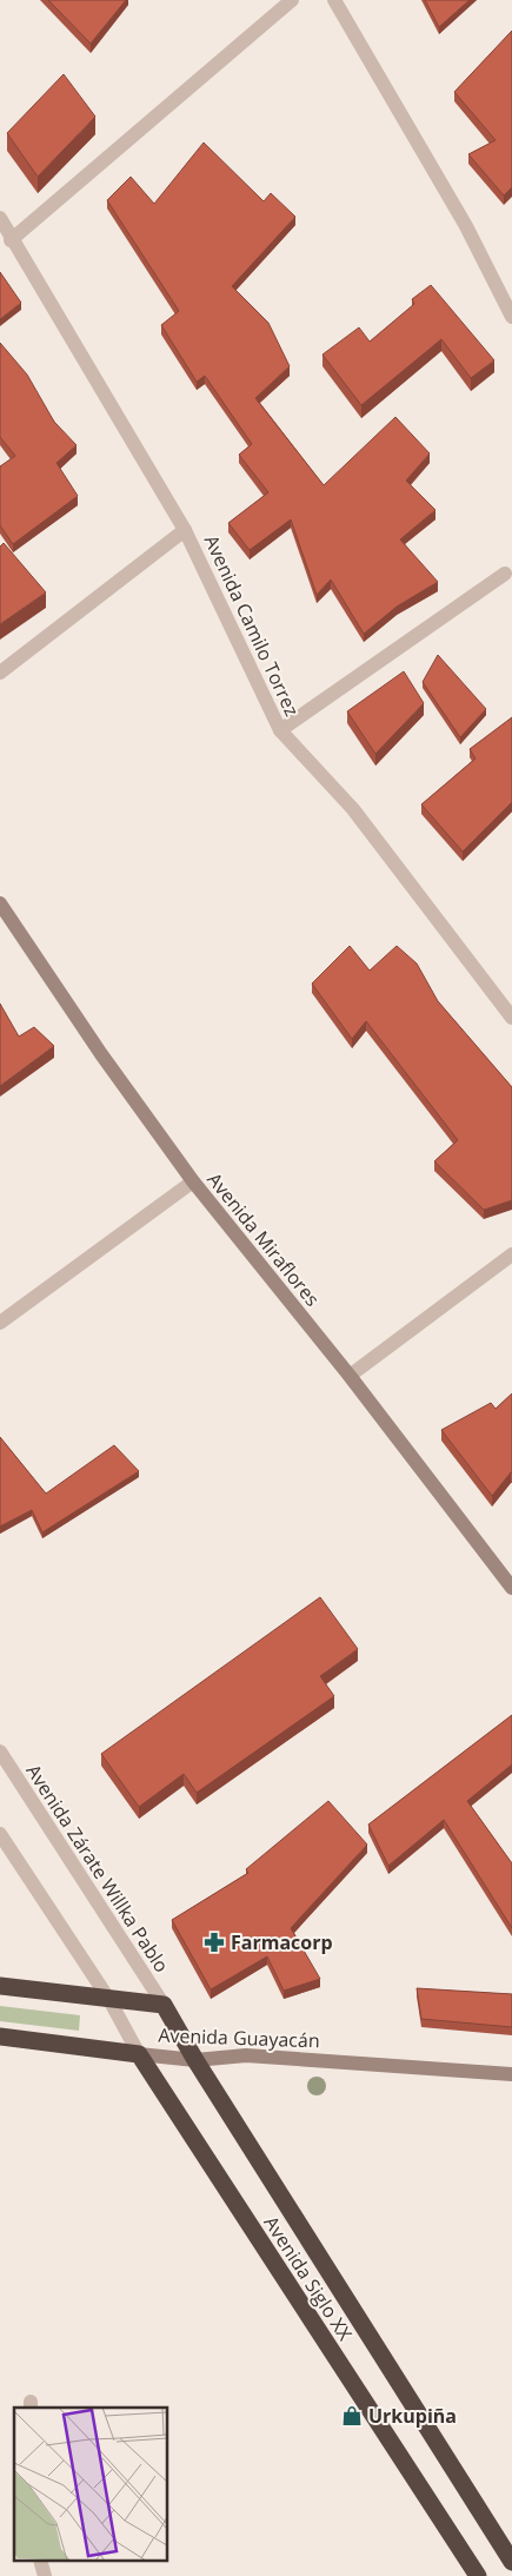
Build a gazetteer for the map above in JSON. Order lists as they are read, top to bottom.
{
  "streets": {
    "highway": ["Avenida Guayacán", "Avenida Siglo XX"],
    "street": ["Avenida Camilo Torrez", "Avenida Miraflores", "Avenida Zárate Willka Pablo"]
  },
  "crossings": [
    ["Avenida Zárate Willka Pablo", "Avenida Guayacán"],
    ["Avenida Zárate Willka Pablo", "Avenida Siglo XX"],
    ["Avenida Guayacán", "Avenida Siglo XX"]
  ],
  "places": {
    "pharmacy": ["Farmacorp"],
    "shop": ["Urkupiña"]
  }
}
